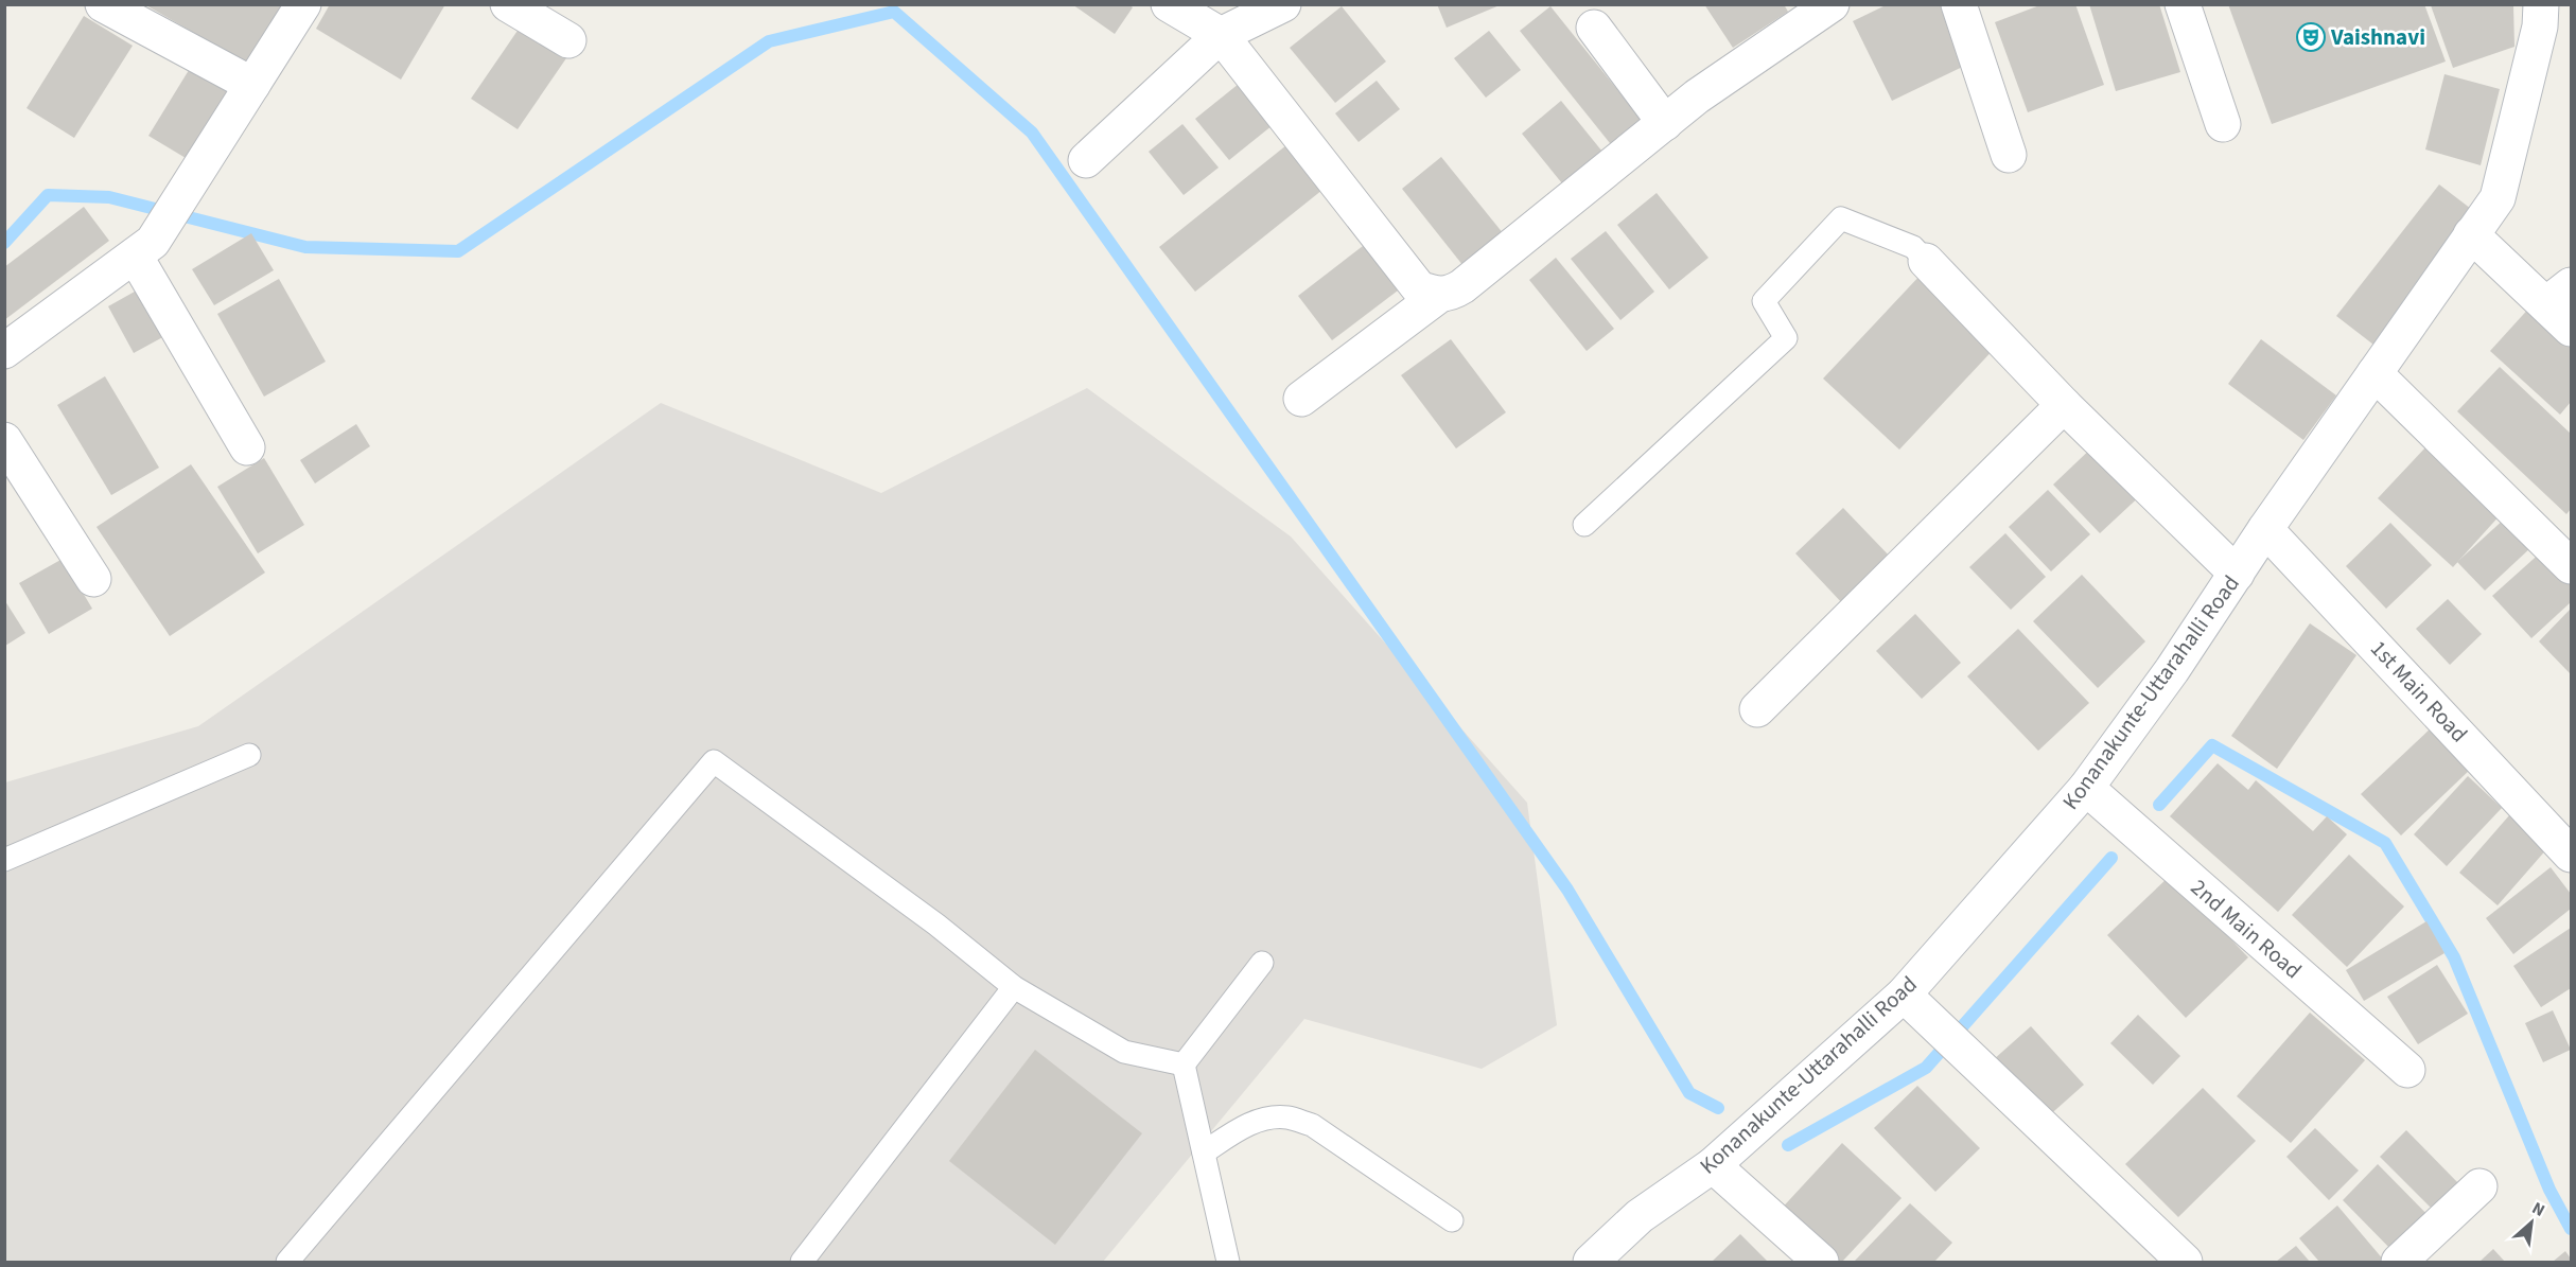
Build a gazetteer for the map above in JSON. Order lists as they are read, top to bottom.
{
  "streets": {
    "street": ["1st Main Road", "Konanakunte-Uttarahalli Road", "2nd Main Road"]
  },
  "crossings": [
    ["1st Main Road", "Konanakunte-Uttarahalli Road"],
    ["Konanakunte-Uttarahalli Road", "2nd Main Road"]
  ],
  "places": {
    "theatre": ["Vaishnavi"]
  },
  "north": "top right"
}
